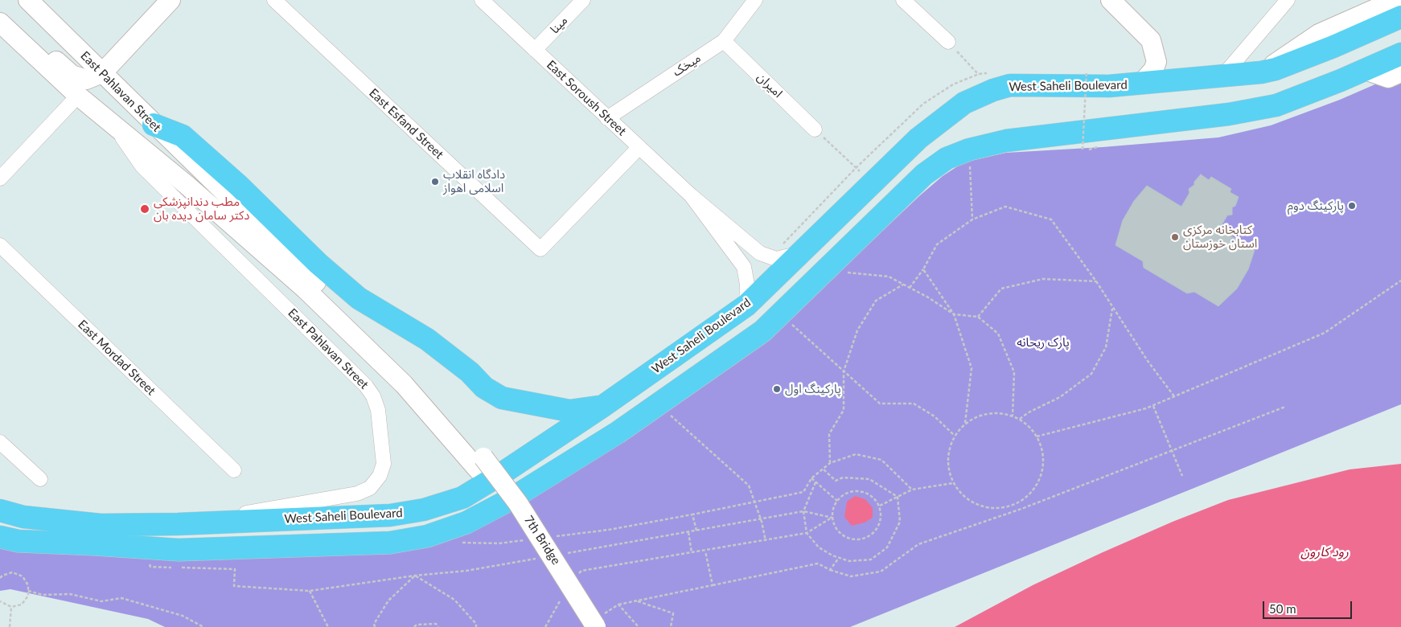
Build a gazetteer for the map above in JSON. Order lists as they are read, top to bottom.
{
  "streets": {
    "main road": ["West Saheli Boulevard", "East Pahlavan Street", "7th Bridge"],
    "street": [
      "مینا",
      "میخک",
      "امیران",
      "East Soroush Street",
      "East Esfand Street",
      "East Mordad Street"
    ]
  },
  "crossings": [
    ["مینا", "East Soroush Street"],
    ["میخک", "امیران"],
    ["میخک", "East Soroush Street"],
    ["West Saheli Boulevard", "East Pahlavan Street"],
    ["East Pahlavan Street", "7th Bridge"],
    ["East Soroush Street", "East Esfand Street"]
  ],
  "water": ["رود کارون"],
  "parks": ["پارک ریحانه"],
  "places": [
    "دادگاه انقلاب اسلامی اهواز",
    "پارکینگ دوم",
    "مطب دندانپزشکی دکتر سامان دیده بان",
    "کتابخانه مرکزی استان خوزستان",
    "پارکینگ اول"
  ],
  "scale_bar": "50 m"
}
